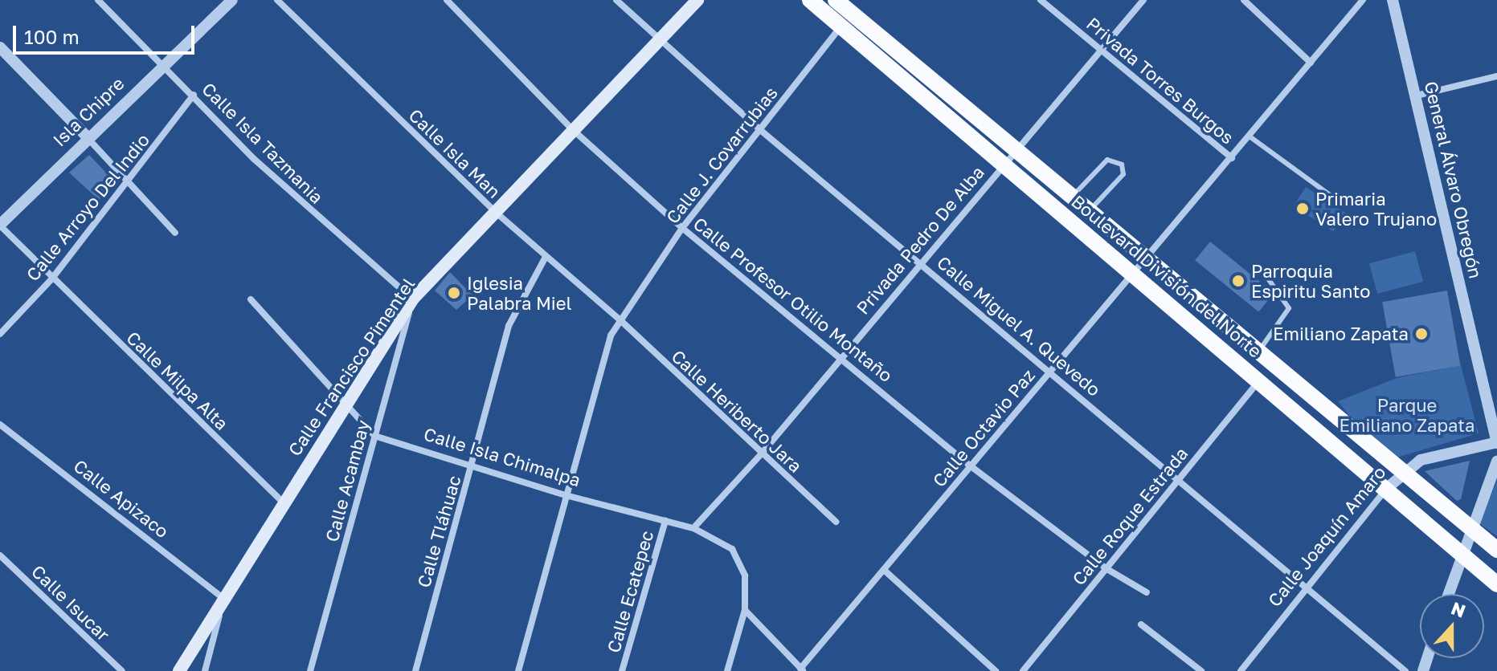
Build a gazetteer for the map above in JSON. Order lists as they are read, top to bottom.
{
  "streets": {
    "main road": ["Boulevard División del Norte", "Calle Francisco Pimentel"],
    "street": [
      "Privada Torres Burgos",
      "Isla Chipre",
      "Calle Isla Tazmania",
      "Calle Isla Man",
      "Calle J. Covarrubias",
      "General Álvaro Obregón",
      "Calle Arroyo Del Indio",
      "Privada Pedro De Alba",
      "Calle Profesor Otilio Montaño",
      "Calle Miguel A. Quevedo",
      "Calle Milpa Alta",
      "Calle Heriberto Jara",
      "Calle Octavio Paz",
      "Calle Isla Chimalpa",
      "Calle Acambay",
      "Calle Apizaco",
      "Calle Roque Estrada",
      "Calle Tláhuac",
      "Calle Joaquín Amaro",
      "Calle Ecatepec",
      "Calle Isucar"
    ]
  },
  "crossings": [
    ["Privada Torres Burgos", "Privada Pedro De Alba"],
    ["Privada Torres Burgos", "Calle Octavio Paz"],
    ["Isla Chipre", "Calle Isla Tazmania"],
    ["Isla Chipre", "Calle Milpa Alta"],
    ["Calle Isla Tazmania", "Calle Arroyo Del Indio"],
    ["Calle Isla Tazmania", "Calle Francisco Pimentel"],
    ["Calle Isla Tazmania", "Calle Acambay"],
    ["Calle Isla Man", "Calle J. Covarrubias"],
    ["Calle Isla Man", "Calle Francisco Pimentel"],
    ["Calle Isla Man", "Calle Heriberto Jara"],
    ["Calle Isla Man", "Calle Tláhuac"],
    ["Calle J. Covarrubias", "Boulevard División del Norte"],
    ["Calle J. Covarrubias", "Calle Profesor Otilio Montaño"],
    ["Calle J. Covarrubias", "Calle Miguel A. Quevedo"],
    ["Calle J. Covarrubias", "Calle Heriberto Jara"],
    ["Calle J. Covarrubias", "Calle Isla Chimalpa"],
    ["General Álvaro Obregón", "Calle Joaquín Amaro"],
    ["Calle Arroyo Del Indio", "Calle Milpa Alta"],
    ["Privada Pedro De Alba", "Boulevard División del Norte"],
    ["Privada Pedro De Alba", "Calle Profesor Otilio Montaño"],
    ["Privada Pedro De Alba", "Calle Miguel A. Quevedo"],
    ["Privada Pedro De Alba", "Calle Heriberto Jara"],
    ["Privada Pedro De Alba", "Calle Isla Chimalpa"],
    ["Boulevard División del Norte", "Calle Octavio Paz"],
    ["Boulevard División del Norte", "Calle Roque Estrada"],
    ["Boulevard División del Norte", "Calle Joaquín Amaro"],
    ["Calle Profesor Otilio Montaño", "Calle Francisco Pimentel"],
    ["Calle Profesor Otilio Montaño", "Calle Octavio Paz"],
    ["Calle Profesor Otilio Montaño", "Calle Roque Estrada"],
    ["Calle Miguel A. Quevedo", "Calle Francisco Pimentel"],
    ["Calle Miguel A. Quevedo", "Calle Octavio Paz"],
    ["Calle Miguel A. Quevedo", "Calle Roque Estrada"],
    ["Calle Miguel A. Quevedo", "Calle Joaquín Amaro"],
    ["Calle Francisco Pimentel", "Calle Milpa Alta"],
    ["Calle Francisco Pimentel", "Calle Isla Chimalpa"],
    ["Calle Francisco Pimentel", "Calle Acambay"],
    ["Calle Francisco Pimentel", "Calle Apizaco"],
    ["Calle Isla Chimalpa", "Calle Acambay"],
    ["Calle Isla Chimalpa", "Calle Tláhuac"],
    ["Calle Isla Chimalpa", "Calle Ecatepec"]
  ],
  "parks": ["Parque Emiliano Zapata"],
  "places": [
    "Primaria Valero Trujano",
    "Parroquia Espiritu Santo",
    "Iglesia Palabra Miel",
    "Emiliano Zapata"
  ],
  "scale_bar": "100 m",
  "north": "top"
}
